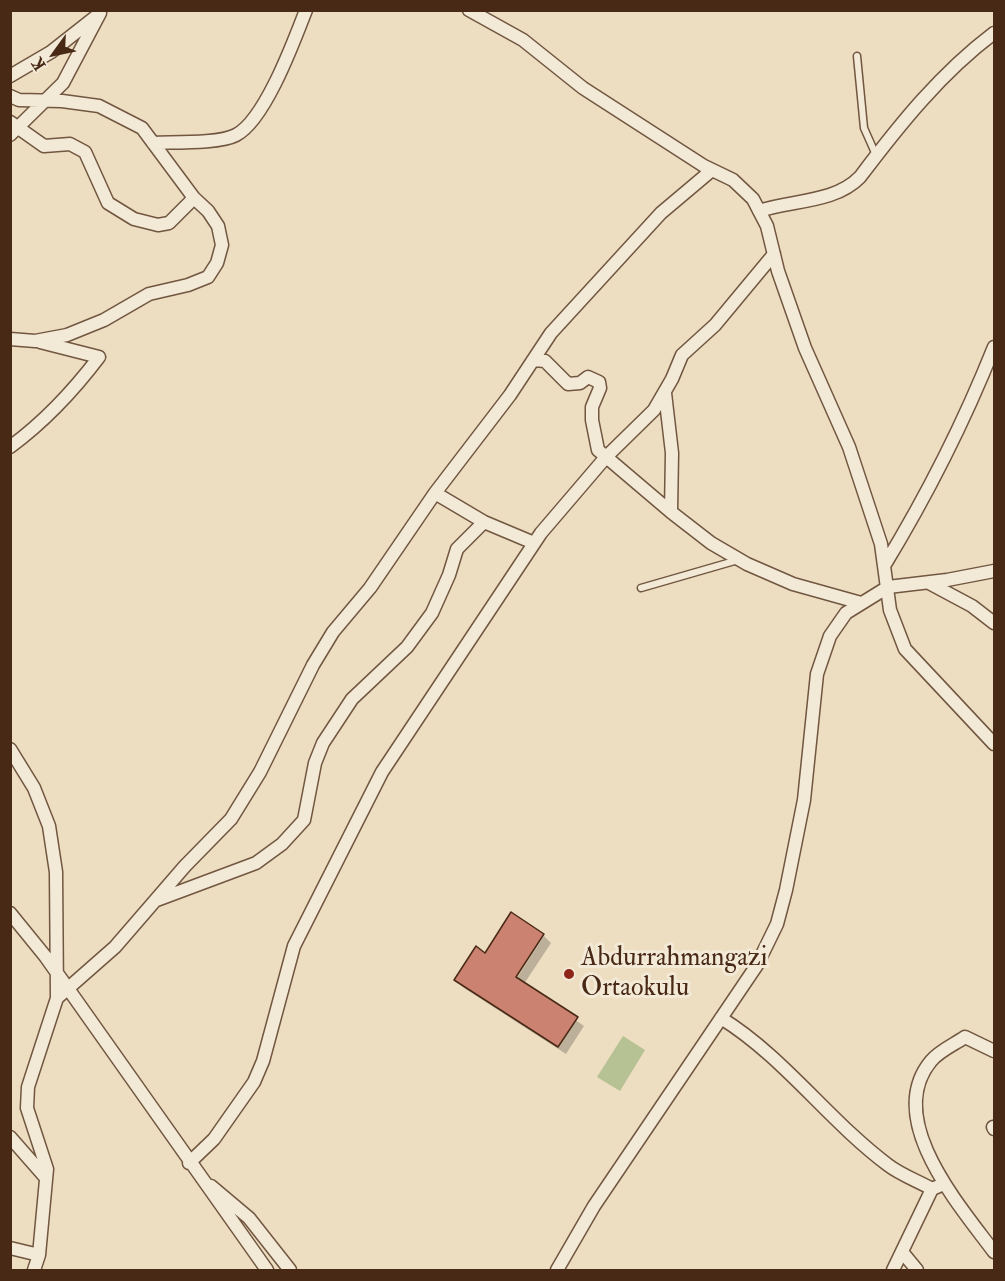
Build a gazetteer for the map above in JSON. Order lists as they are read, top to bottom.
{
  "places": ["Abdurrahmangazi Ortaokulu"],
  "north": "bottom left"
}
